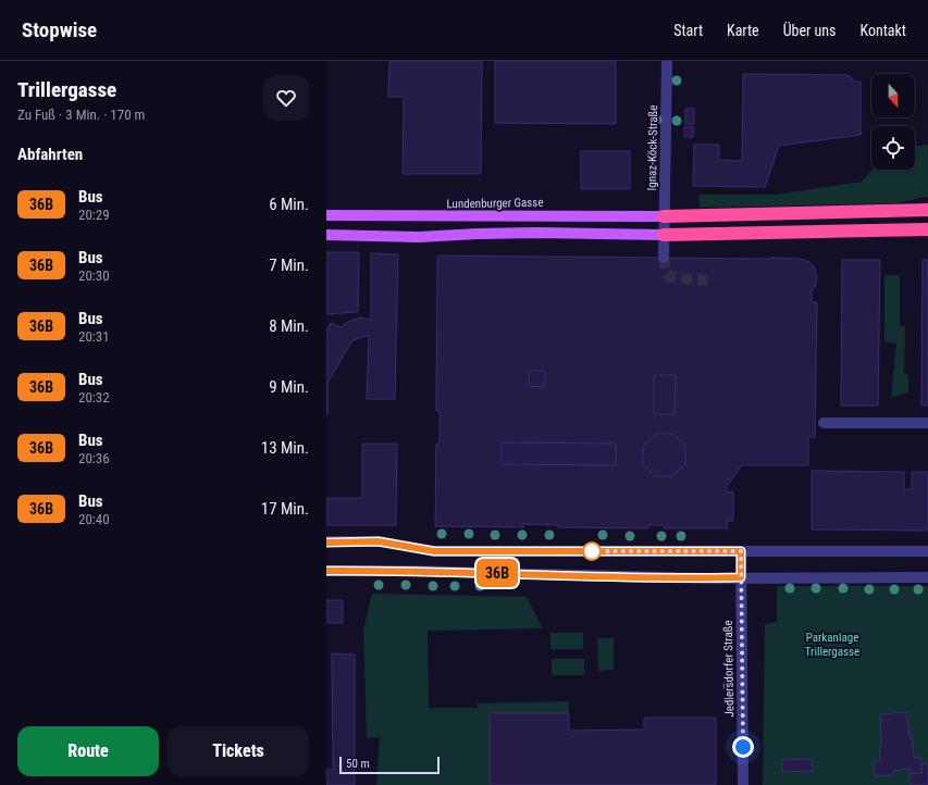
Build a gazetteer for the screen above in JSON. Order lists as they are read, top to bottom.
{
  "streets": {
    "main road": ["Lundenburger Gasse"],
    "street": ["Ignaz-Köck-Straße", "Jedlersdorfer Straße"]
  },
  "crossings": [
    ["Ignaz-Köck-Straße", "Lundenburger Gasse"]
  ],
  "parks": ["Parkanlage Trillergasse"],
  "lines": ["bus line 36B"],
  "scale_bar": "50 m",
  "north": "bottom",
  "page": {
    "header": "Stopwise",
    "nav": [
      "Start",
      "Karte",
      "Über uns",
      "Kontakt"
    ],
    "heading": [
      ["Trillergasse", "Zu Fuß · 3 Min. · 170 m"],
      "Abfahrten"
    ],
    "on_map": "36B",
    "list": [
      {
        "mark": "36B",
        "name": "Bus",
        "note": "20:29",
        "value": "6 Min."
      },
      {
        "mark": "36B",
        "name": "Bus",
        "note": "20:30",
        "value": "7 Min."
      },
      {
        "mark": "36B",
        "name": "Bus",
        "note": "20:31",
        "value": "8 Min."
      },
      {
        "mark": "36B",
        "name": "Bus",
        "note": "20:32",
        "value": "9 Min."
      },
      {
        "mark": "36B",
        "name": "Bus",
        "note": "20:36",
        "value": "13 Min."
      },
      {
        "mark": "36B",
        "name": "Bus",
        "note": "20:40",
        "value": "17 Min."
      }
    ],
    "buttons": ["Route", "Tickets"],
    "scale": "50 m"
  }
}
